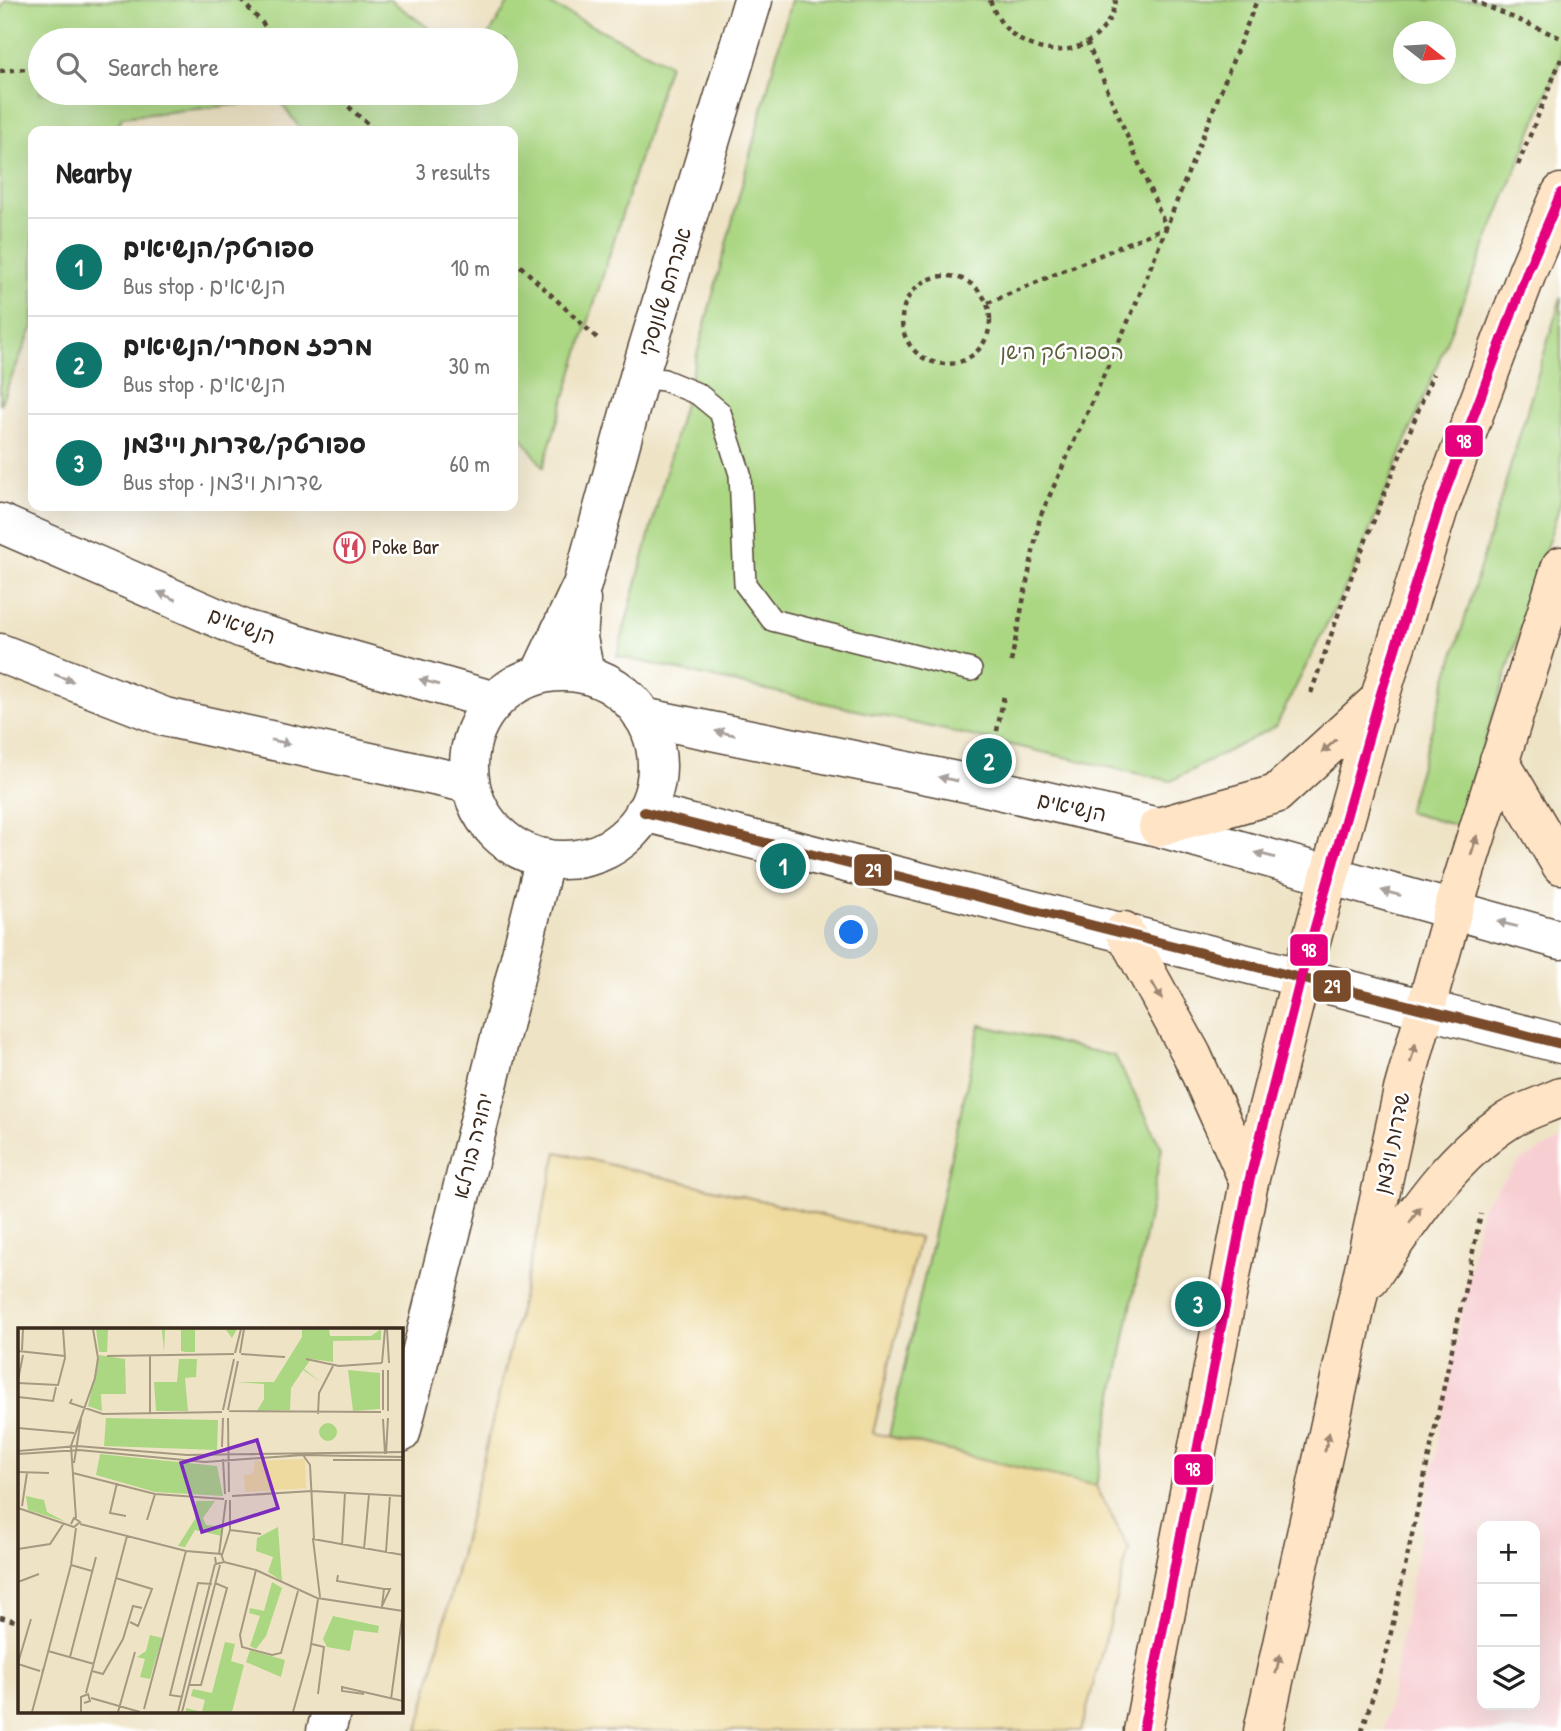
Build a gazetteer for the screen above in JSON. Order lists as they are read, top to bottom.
{
  "streets": {
    "main road": ["שדרות ויצמן"],
    "street": ["אברהם שלונסקי", "הנשיאים", "יהודה בורלא"]
  },
  "crossings": [
    ["אברהם שלונסקי", "הנשיאים"],
    ["אברהם שלונסקי", "יהודה בורלא"],
    ["הנשיאים", "שדרות ויצמן"],
    ["הנשיאים", "יהודה בורלא"]
  ],
  "parks": ["הספורטק הישן"],
  "places": {
    "restaurant": ["Poke Bar"]
  },
  "lines": ["transit line 98", "transit line 29"],
  "north": "right",
  "page": {
    "search": "Search here",
    "heading": ["Nearby", "3 results"],
    "list": [
      {
        "mark": "1",
        "name": "ספורטק/הנשיאים",
        "note": "Bus stop · הנשיאים",
        "value": "10 m"
      },
      {
        "mark": "2",
        "name": "מרכז מסחרי/הנשיאים",
        "note": "Bus stop · הנשיאים",
        "value": "30 m"
      },
      {
        "mark": "3",
        "name": "ספורטק/שדרות וייצמן",
        "note": "Bus stop · שדרות ויצמן",
        "value": "60 m"
      }
    ],
    "pins": ["2", "1", "3"],
    "map_buttons": ["+", "−"]
  }
}
